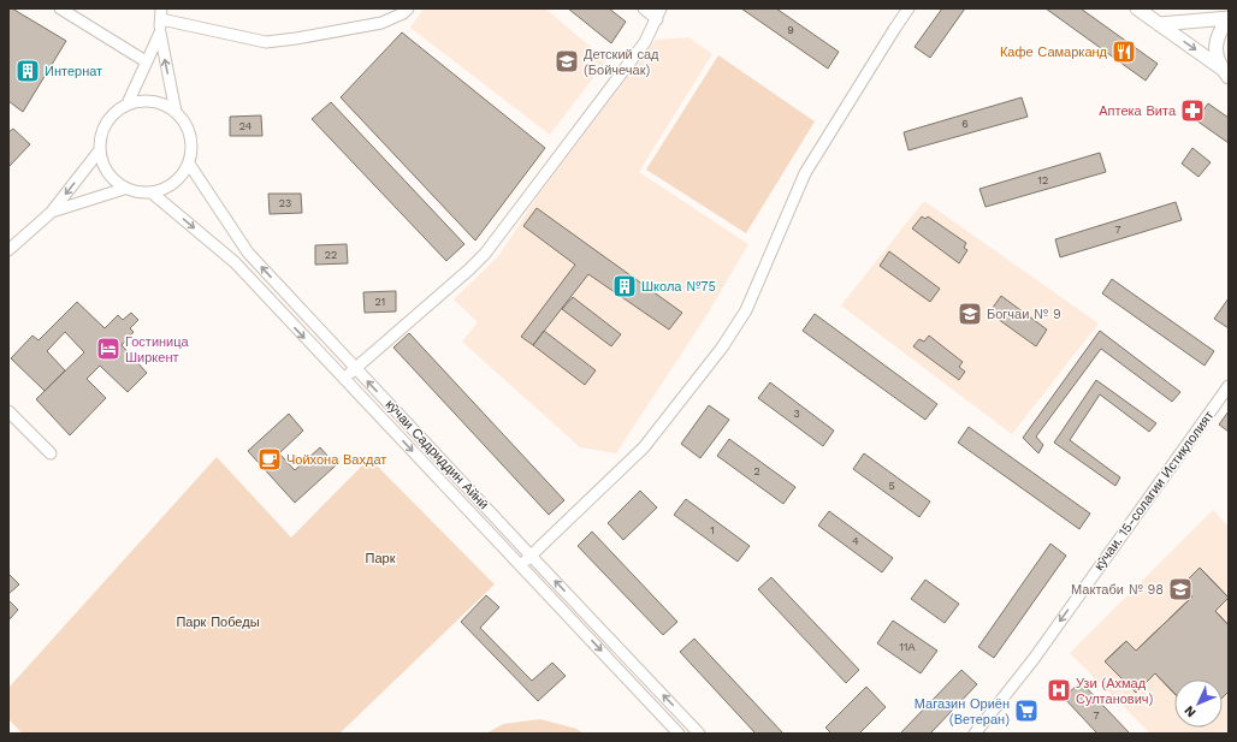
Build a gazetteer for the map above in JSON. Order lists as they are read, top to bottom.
{
  "streets": {
    "street": ["кӯчаи Садриддин Айнӣ", "кӯчаи. 15-солагии Истиқлолият"]
  },
  "one_way": ["кӯчаи. 15-солагии Истиқлолият"],
  "parks": ["Парк", "Парк Победы"],
  "places": {
    "restaurant": ["Кафе Самарканд"],
    "school or university": ["Детский сад (Бойчечак)", "Богчаи № 9", "Мактаби № 98"],
    "building": ["Интернат", "Школа №75"],
    "pharmacy": ["Аптека Вита"],
    "hotel": ["Гостиница Ширкент"],
    "cafe": ["Чойхона Вахдат"],
    "hospital": ["Узи (Ахмад Султанович)"],
    "supermarket": ["Магазин Ориён (Ветеран)"]
  },
  "house_numbers": [
    "9",
    "6",
    "24",
    "12",
    "23",
    "7",
    "22",
    "21",
    "3",
    "2",
    "5",
    "1",
    "4",
    "11А",
    "7"
  ],
  "north": "bottom left"
}
